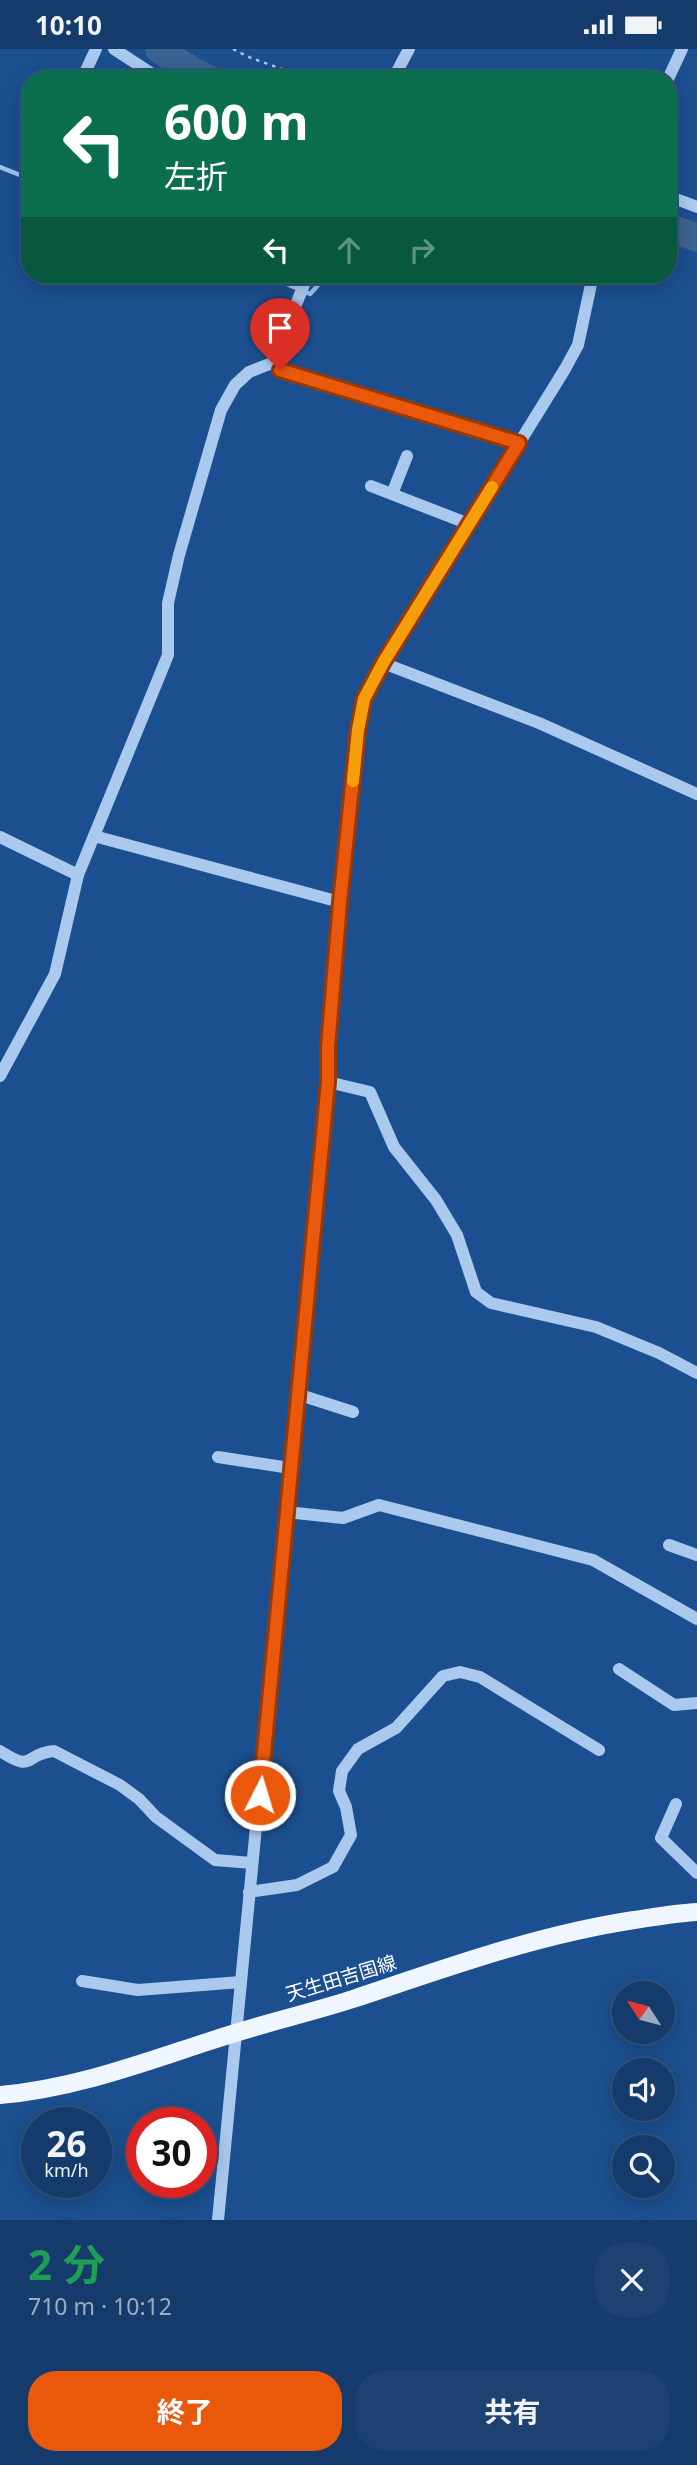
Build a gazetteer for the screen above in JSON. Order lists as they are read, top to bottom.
{
  "streets": {
    "main road": ["天生田吉国線"]
  },
  "north": "top left",
  "page": {
    "status": "10:10",
    "turn": ["600 m", "左折"],
    "speed": "26 km/h",
    "limit": "30",
    "heading": ["2 分", "710 m · 10:12"],
    "buttons": ["終了", "共有"]
  }
}
